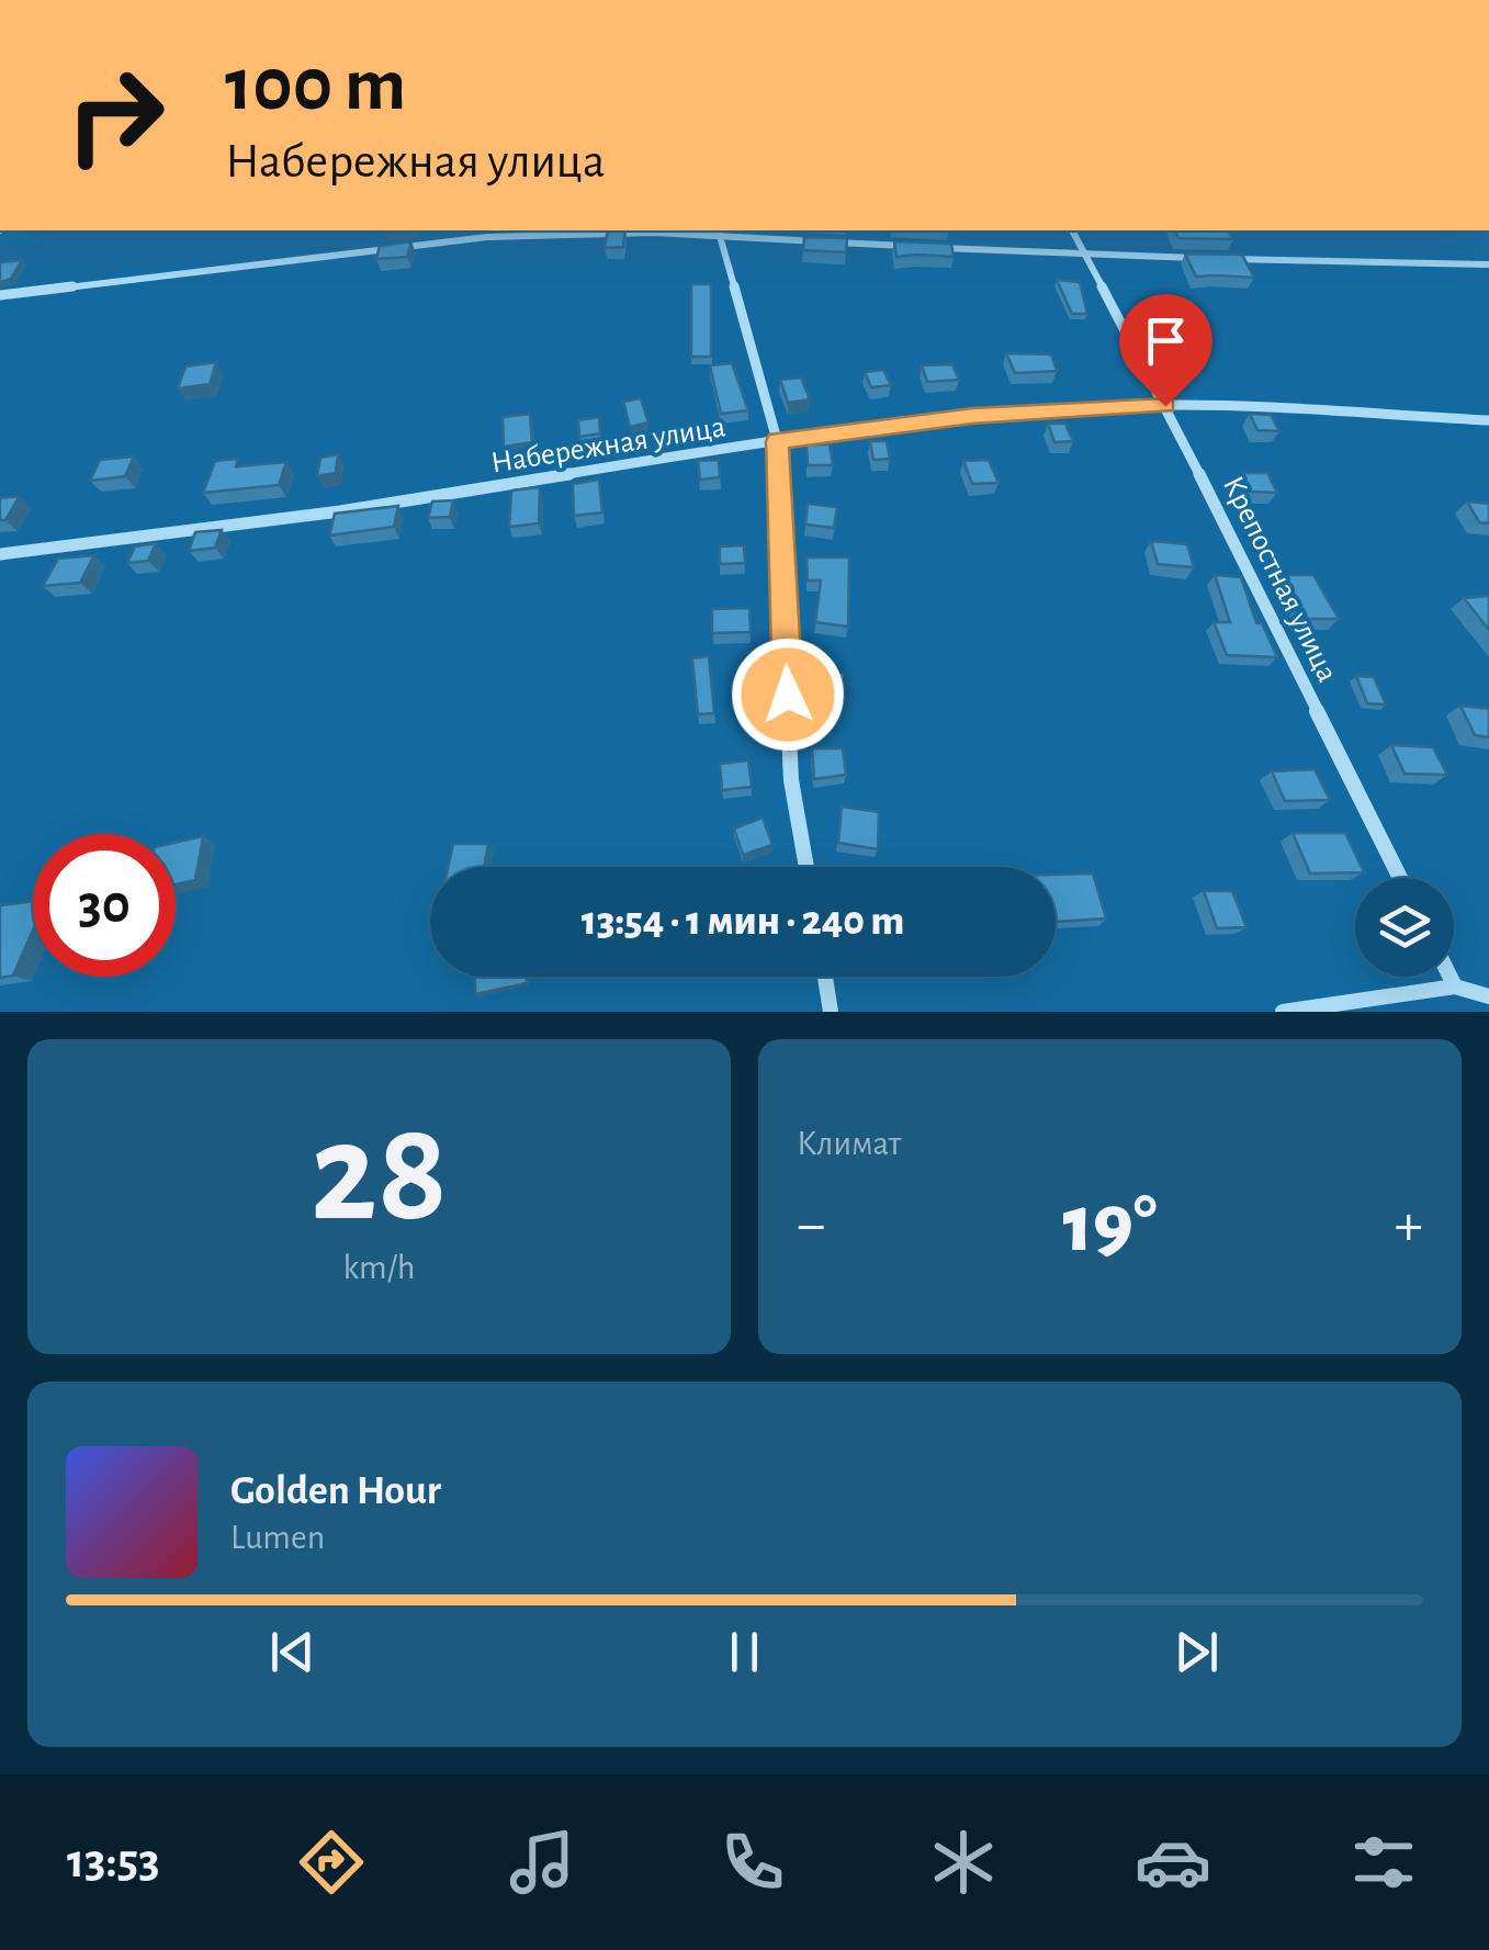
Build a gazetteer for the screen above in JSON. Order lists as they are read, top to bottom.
{
  "streets": {
    "street": ["Набережная улица", "Крепостная улица"]
  },
  "crossings": [
    ["Набережная улица", "Крепостная улица"]
  ],
  "page": {
    "turn": ["100 m", "Набережная улица"],
    "limit": "30",
    "trip": "13:54 · 1 мин · 240 m",
    "tile": [
      ["28", "km/h"],
      "Климат"
    ],
    "heat": ["−", "19°", "+"],
    "song": ["Golden Hour", "Lumen"],
    "tabs": "13:53"
  }
}
